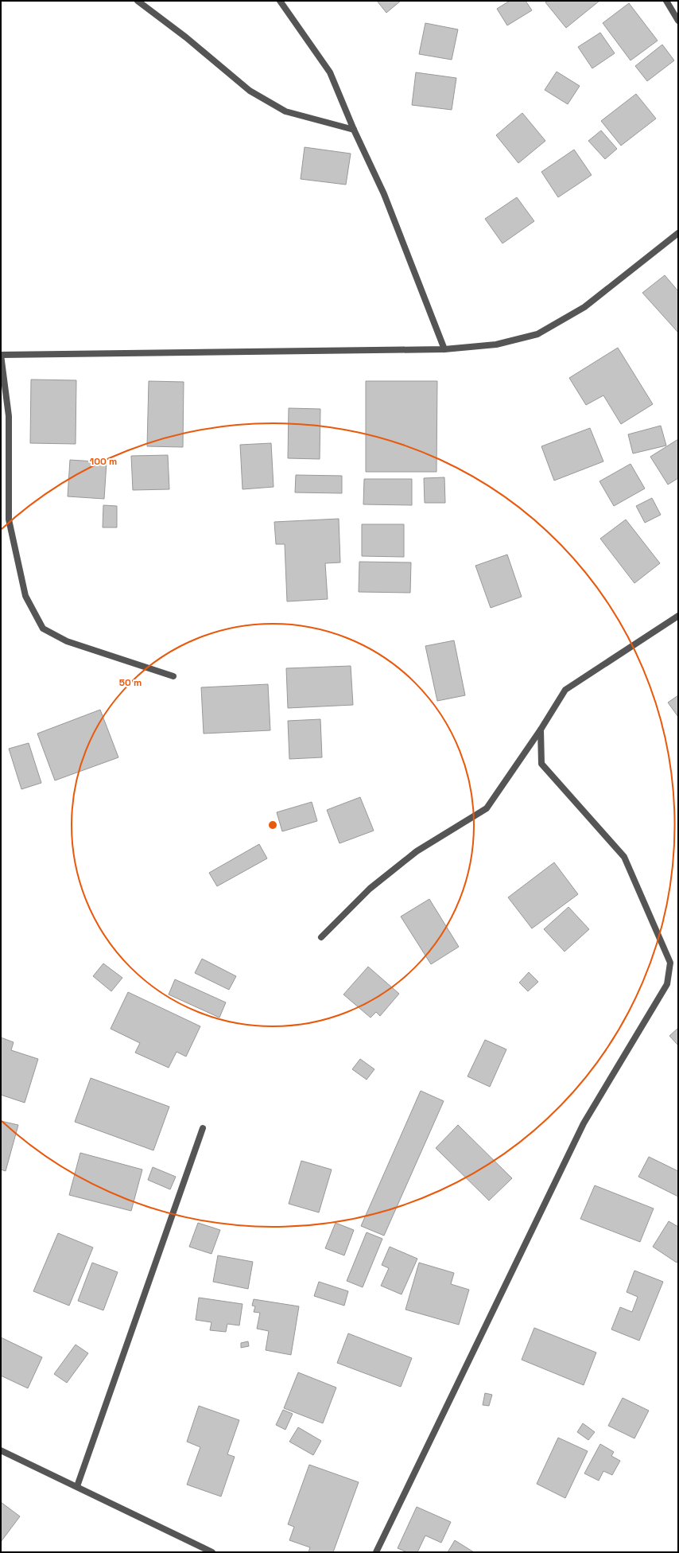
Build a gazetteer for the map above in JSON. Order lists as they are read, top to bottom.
{
  "rings": ["100 m", "50 m"]
}
